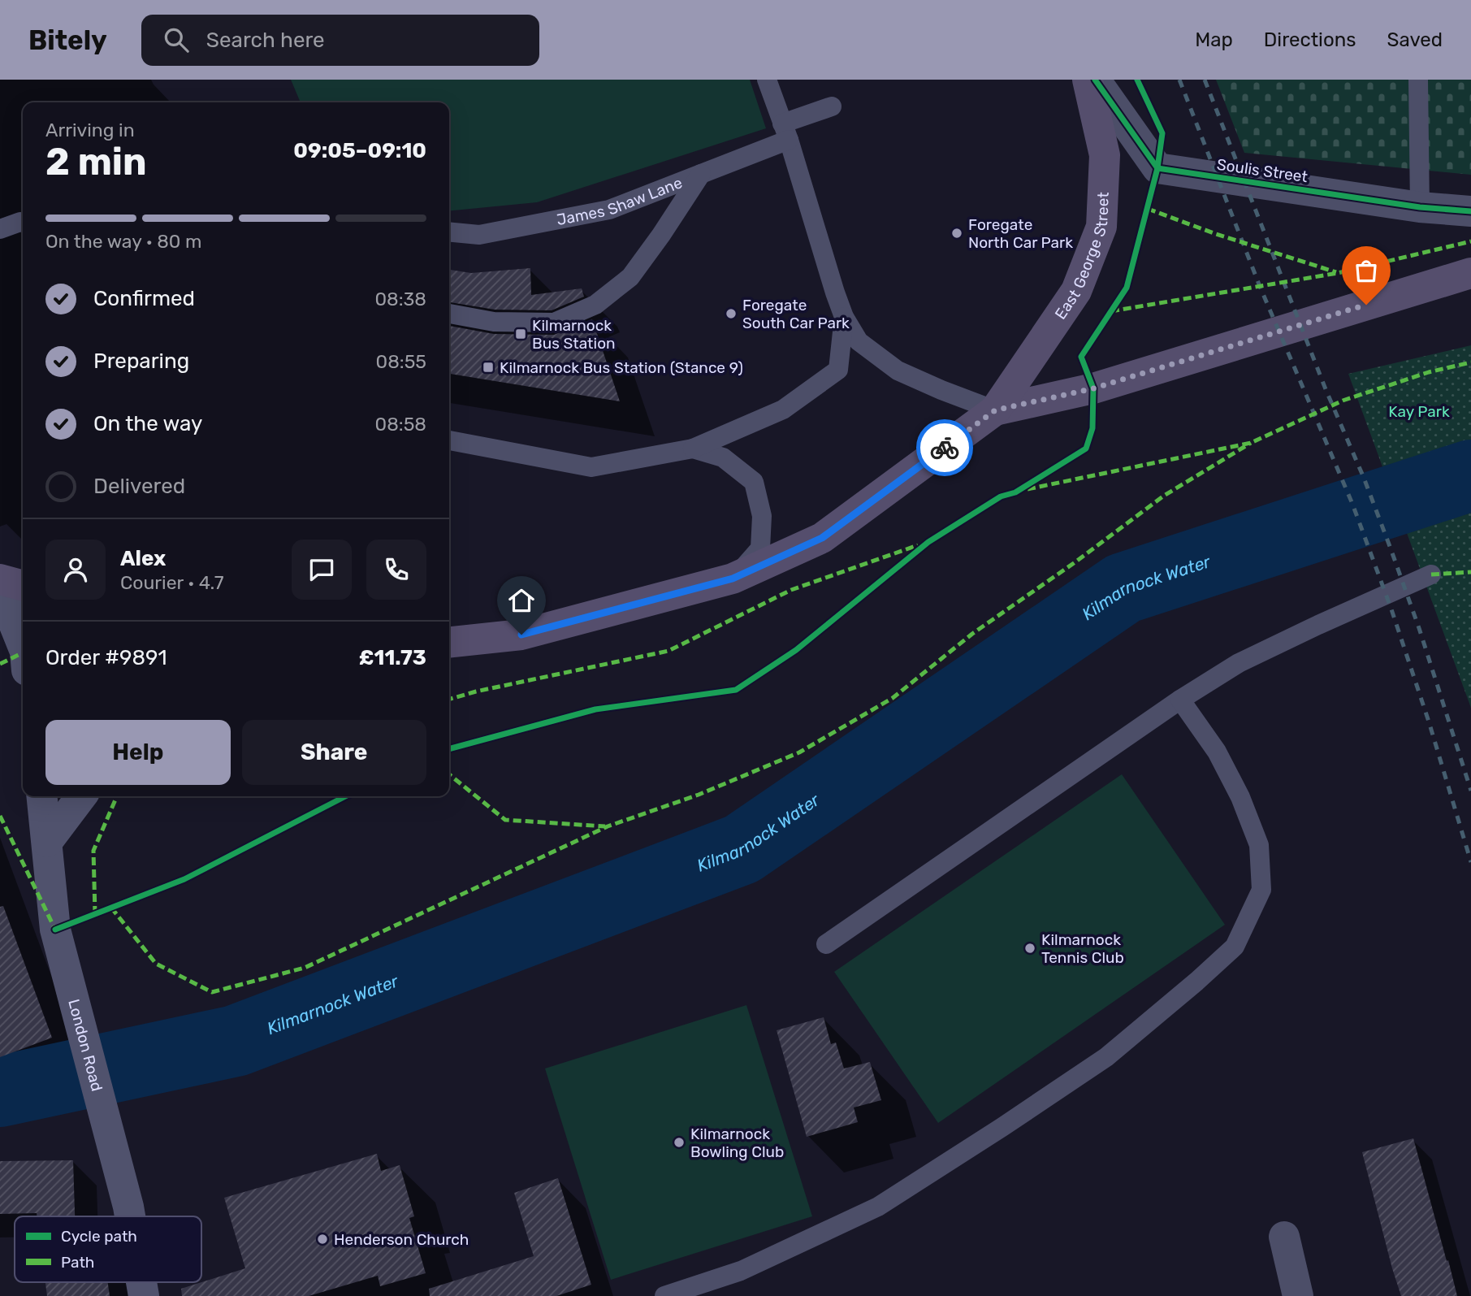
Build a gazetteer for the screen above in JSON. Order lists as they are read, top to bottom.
{
  "streets": {
    "main road": ["East George Street", "London Road"],
    "street": ["Soulis Street"],
    "lane": ["James Shaw Lane"]
  },
  "water": ["Kilmarnock Water"],
  "parks": ["Kay Park"],
  "places": {
    "other": [
      "Foregate North Car Park",
      "Foregate South Car Park",
      "Kilmarnock Tennis Club",
      "Kilmarnock Bowling Club",
      "Henderson Church"
    ],
    "transit": ["Kilmarnock Bus Station", "Kilmarnock Bus Station (Stance 9)"]
  },
  "legend": ["Cycle path", "Path"],
  "page": {
    "header": "Bitely",
    "search": "Search here",
    "nav": ["Map", "Directions", "Saved"],
    "heading": ["2 min", "Arriving in", "09:05–09:10"],
    "panel": [
      "Alex",
      "Courier · 4.7",
      "Order #9891",
      "£11.73"
    ],
    "bar": "On the way · 80 m",
    "list": [
      ["Confirmed", "08:38"],
      ["Preparing", "08:55"],
      ["On the way", "08:58"],
      "Delivered"
    ],
    "buttons": ["Help", "Share"]
  }
}
